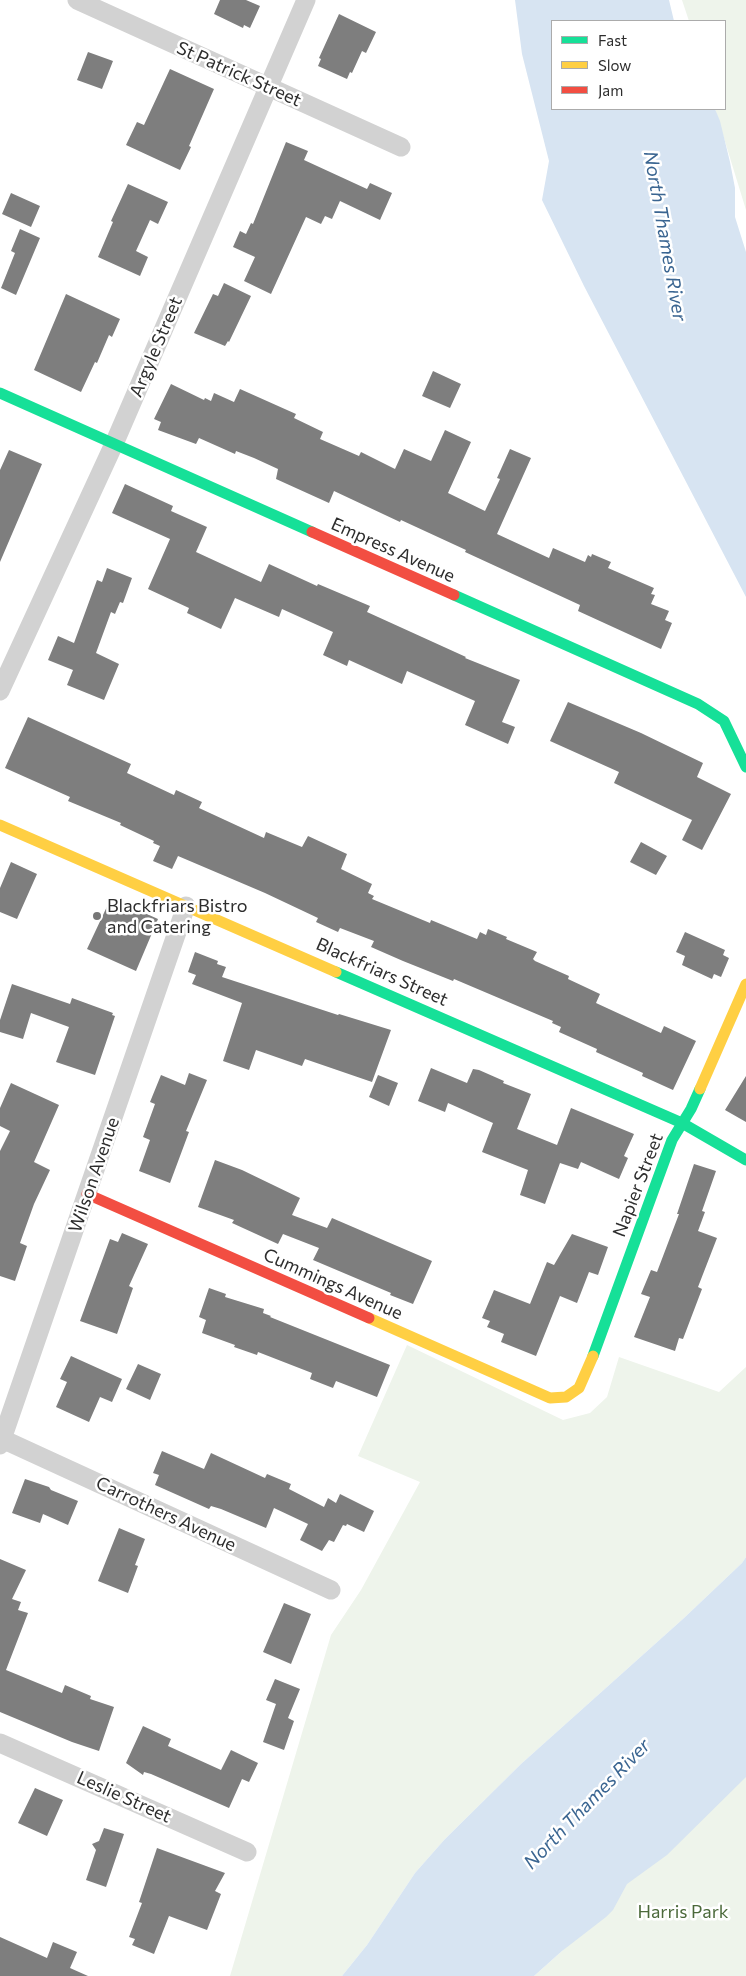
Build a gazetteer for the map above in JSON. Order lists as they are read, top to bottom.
{
  "streets": {
    "street": [
      "St Patrick Street",
      "Argyle Street",
      "Empress Avenue",
      "Blackfriars Street",
      "Wilson Avenue",
      "Napier Street",
      "Cummings Avenue",
      "Carrothers Avenue",
      "Leslie Street"
    ]
  },
  "crossings": [
    ["St Patrick Street", "Argyle Street"],
    ["Argyle Street", "Empress Avenue"],
    ["Blackfriars Street", "Wilson Avenue"],
    ["Blackfriars Street", "Napier Street"],
    ["Wilson Avenue", "Cummings Avenue"],
    ["Wilson Avenue", "Carrothers Avenue"],
    ["Napier Street", "Cummings Avenue"]
  ],
  "water": ["North Thames River"],
  "parks": ["Harris Park"],
  "places": ["Blackfriars Bistro and Catering"],
  "legend": ["Fast", "Slow", "Jam"]
}
